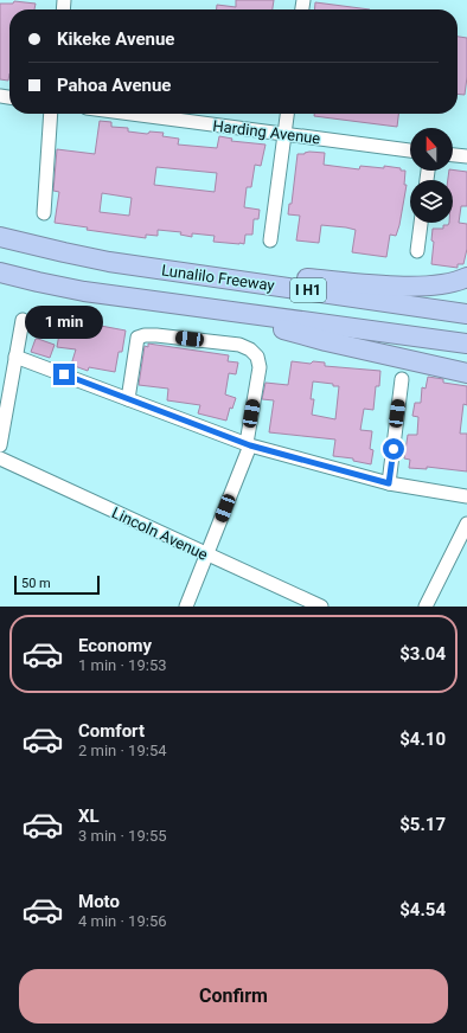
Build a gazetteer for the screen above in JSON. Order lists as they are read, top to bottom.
{
  "streets": {
    "highway": ["Lunalilo Freeway", "I H1"],
    "street": ["Harding Avenue", "Lincoln Avenue"]
  },
  "scale_bar": "50 m",
  "north": "top",
  "page": {
    "banner": ["Kikeke Avenue", "Pahoa Avenue"],
    "bubble": "1 min",
    "scale": "50 m",
    "list": [
      {
        "name": "Economy",
        "note": "1 min · 19:53",
        "value": "$3.04"
      },
      {
        "name": "Comfort",
        "note": "2 min · 19:54",
        "value": "$4.10"
      },
      {
        "name": "XL",
        "note": "3 min · 19:55",
        "value": "$5.17"
      },
      {
        "name": "Moto",
        "note": "4 min · 19:56",
        "value": "$4.54"
      }
    ],
    "buttons": "Confirm"
  }
}
